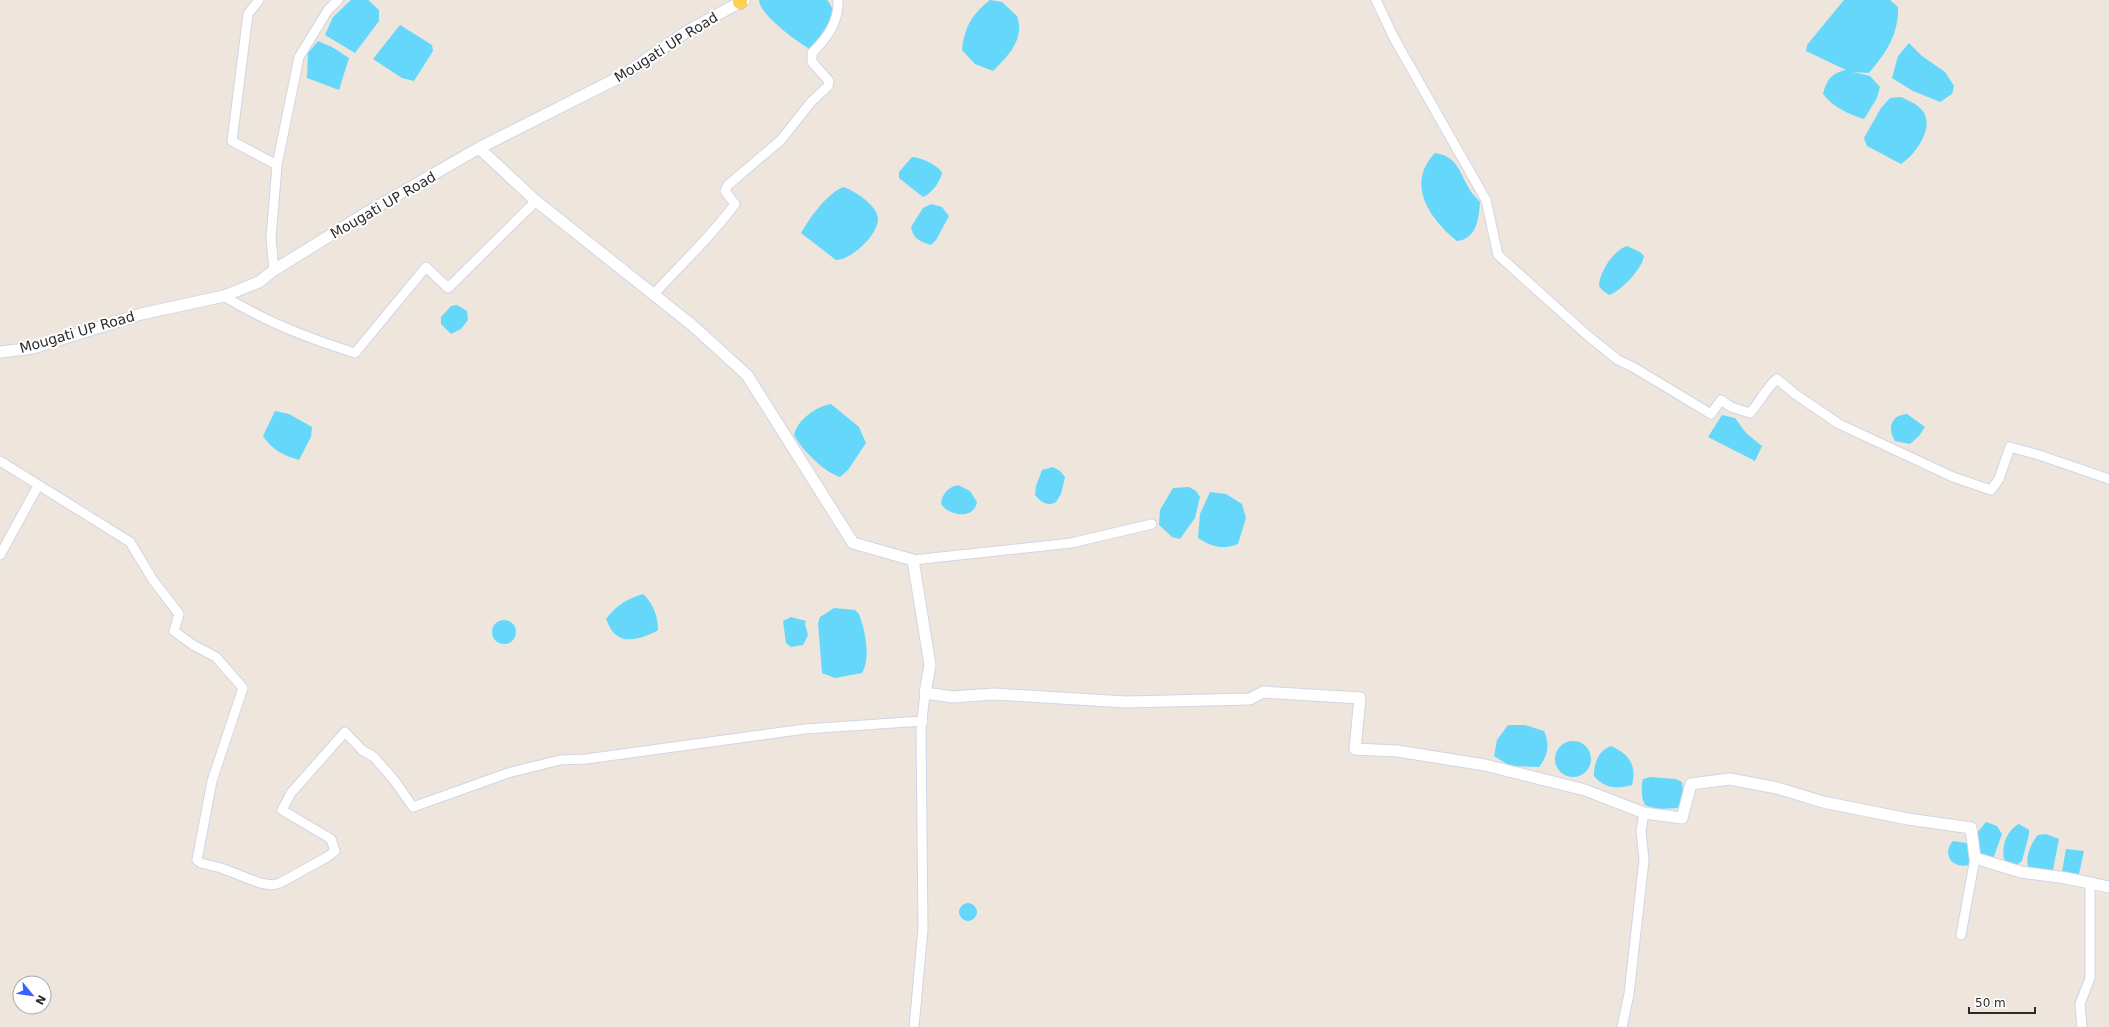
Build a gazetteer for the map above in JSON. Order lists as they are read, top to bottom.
{
  "streets": {
    "street": ["Mougati UP Road"]
  },
  "scale_bar": "50 m",
  "north": "bottom right"
}
